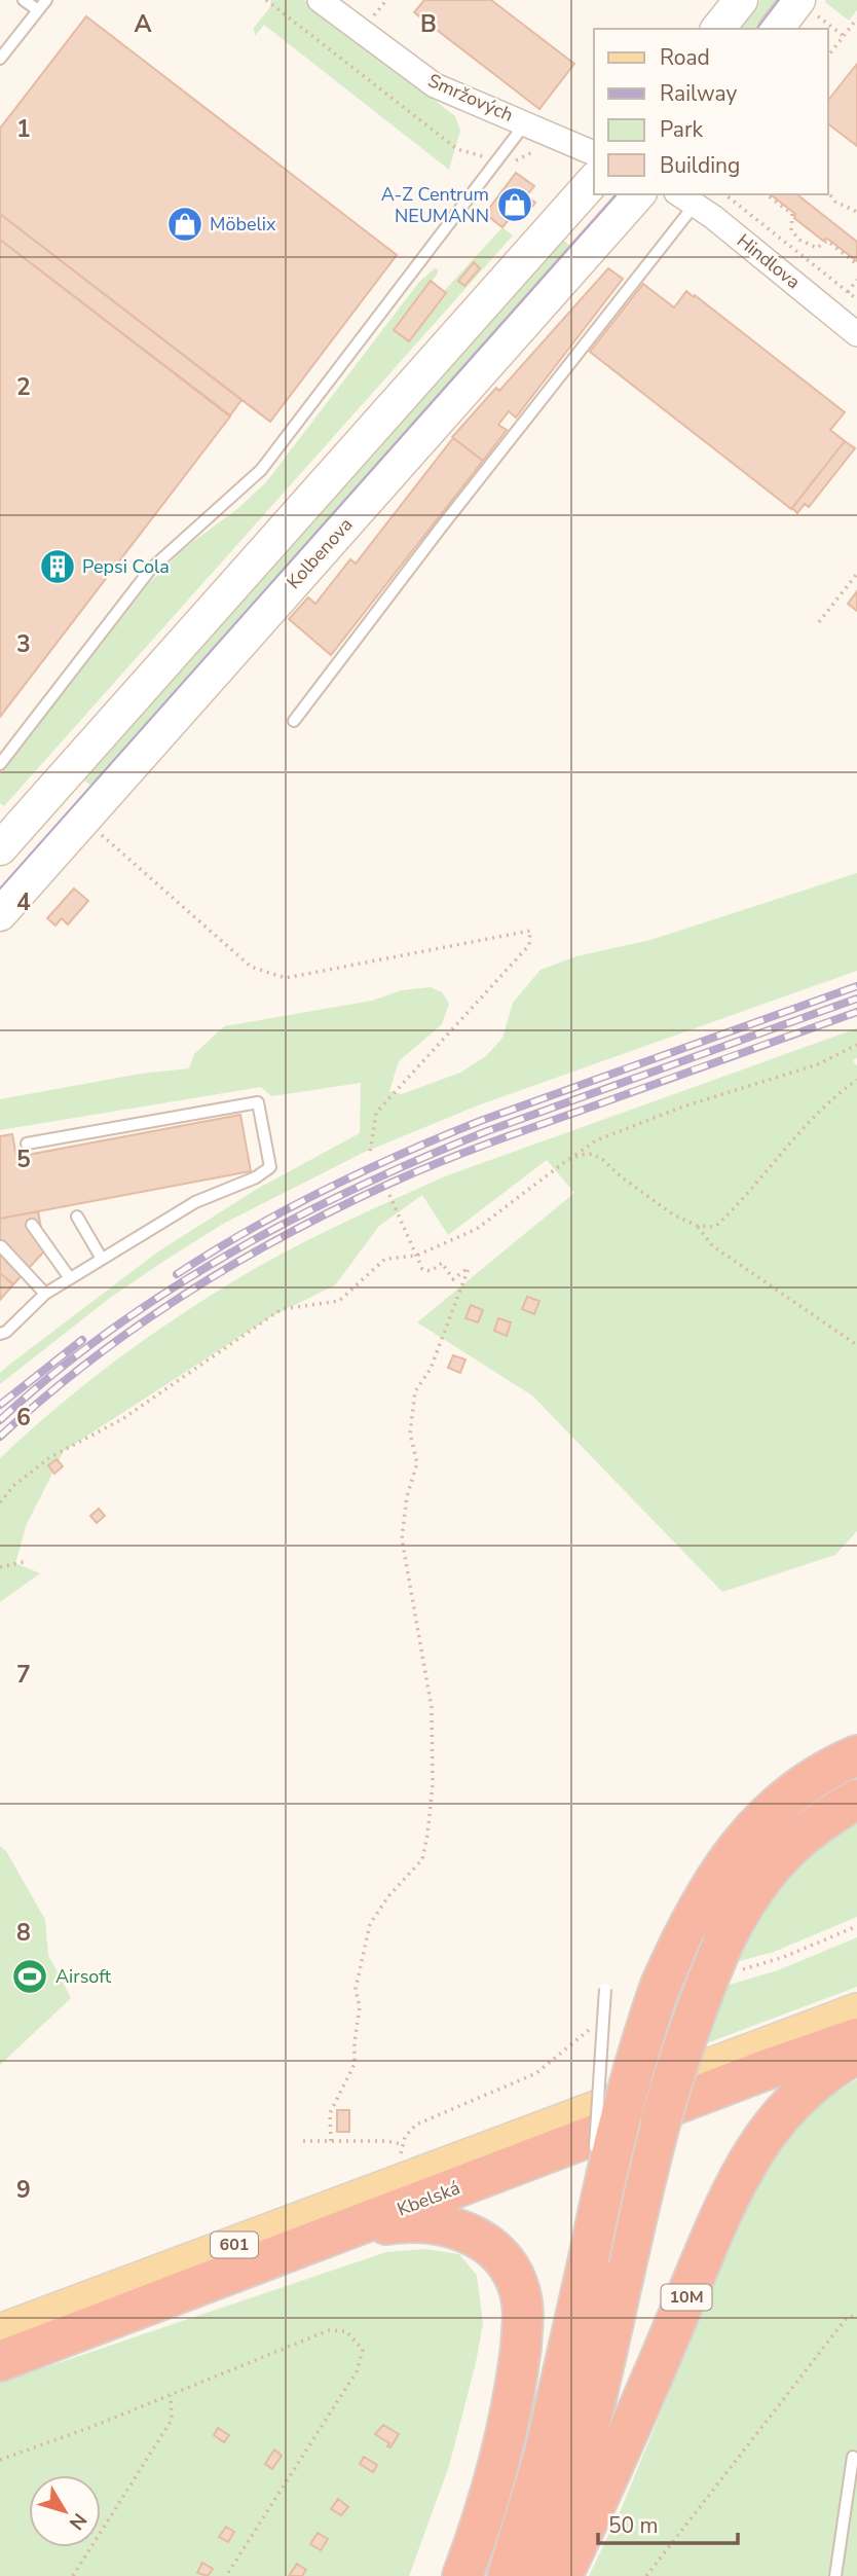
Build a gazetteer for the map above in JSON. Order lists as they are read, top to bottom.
{
  "streets": {
    "highway": ["Kbelská", "601", "10M"],
    "main road": ["Kolbenova"],
    "street": ["Smržových", "Hindlova"]
  },
  "places": {
    "shop": ["A-Z Centrum NEUMANN", "Möbelix"],
    "building": ["Pepsi Cola"],
    "sports": ["Airsoft"]
  },
  "legend": [
    "Road",
    "Railway",
    "Park",
    "Building"
  ],
  "scale_bar": "50 m",
  "north": "bottom right",
  "grid": {
    "columns": ["A", "B"],
    "rows": [
      "1",
      "2",
      "3",
      "4",
      "5",
      "6",
      "7",
      "8",
      "9"
    ]
  }
}
